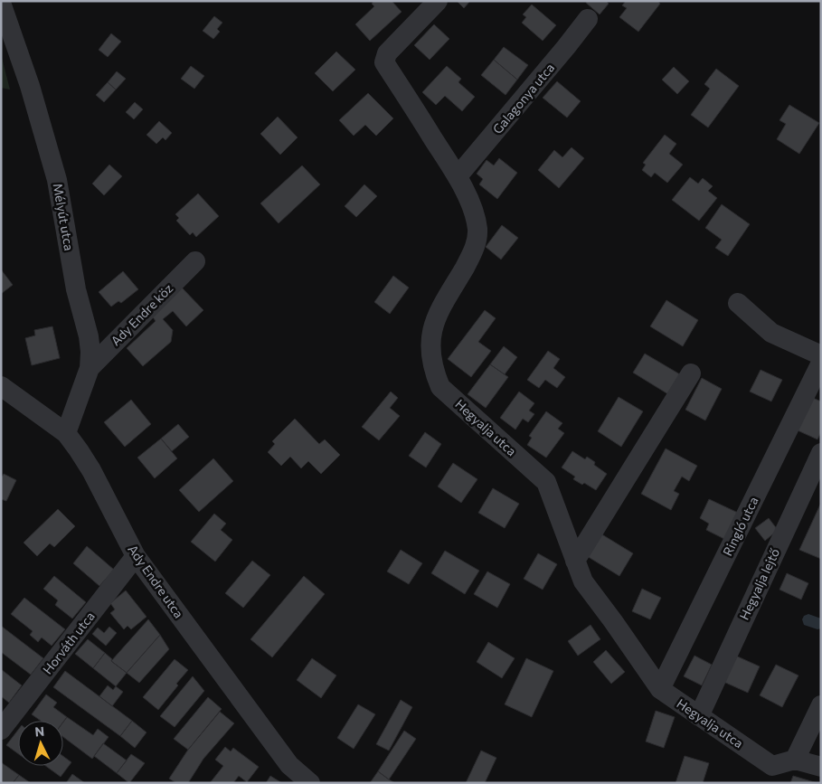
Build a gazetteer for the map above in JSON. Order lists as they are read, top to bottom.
{
  "streets": {
    "street": [
      "Galagonya utca",
      "Mélyút utca",
      "Ady Endre köz",
      "Hegyalja utca",
      "Ringló utca",
      "Ady Endre utca",
      "Hegyalja lejtő",
      "Horváth utca"
    ]
  },
  "crossings": [
    ["Galagonya utca", "Hegyalja utca"],
    ["Mélyút utca", "Ady Endre köz"],
    ["Mélyút utca", "Ady Endre utca"],
    ["Hegyalja utca", "Ringló utca"],
    ["Hegyalja utca", "Hegyalja lejtő"],
    ["Ady Endre utca", "Horváth utca"]
  ],
  "north": "top"
}
